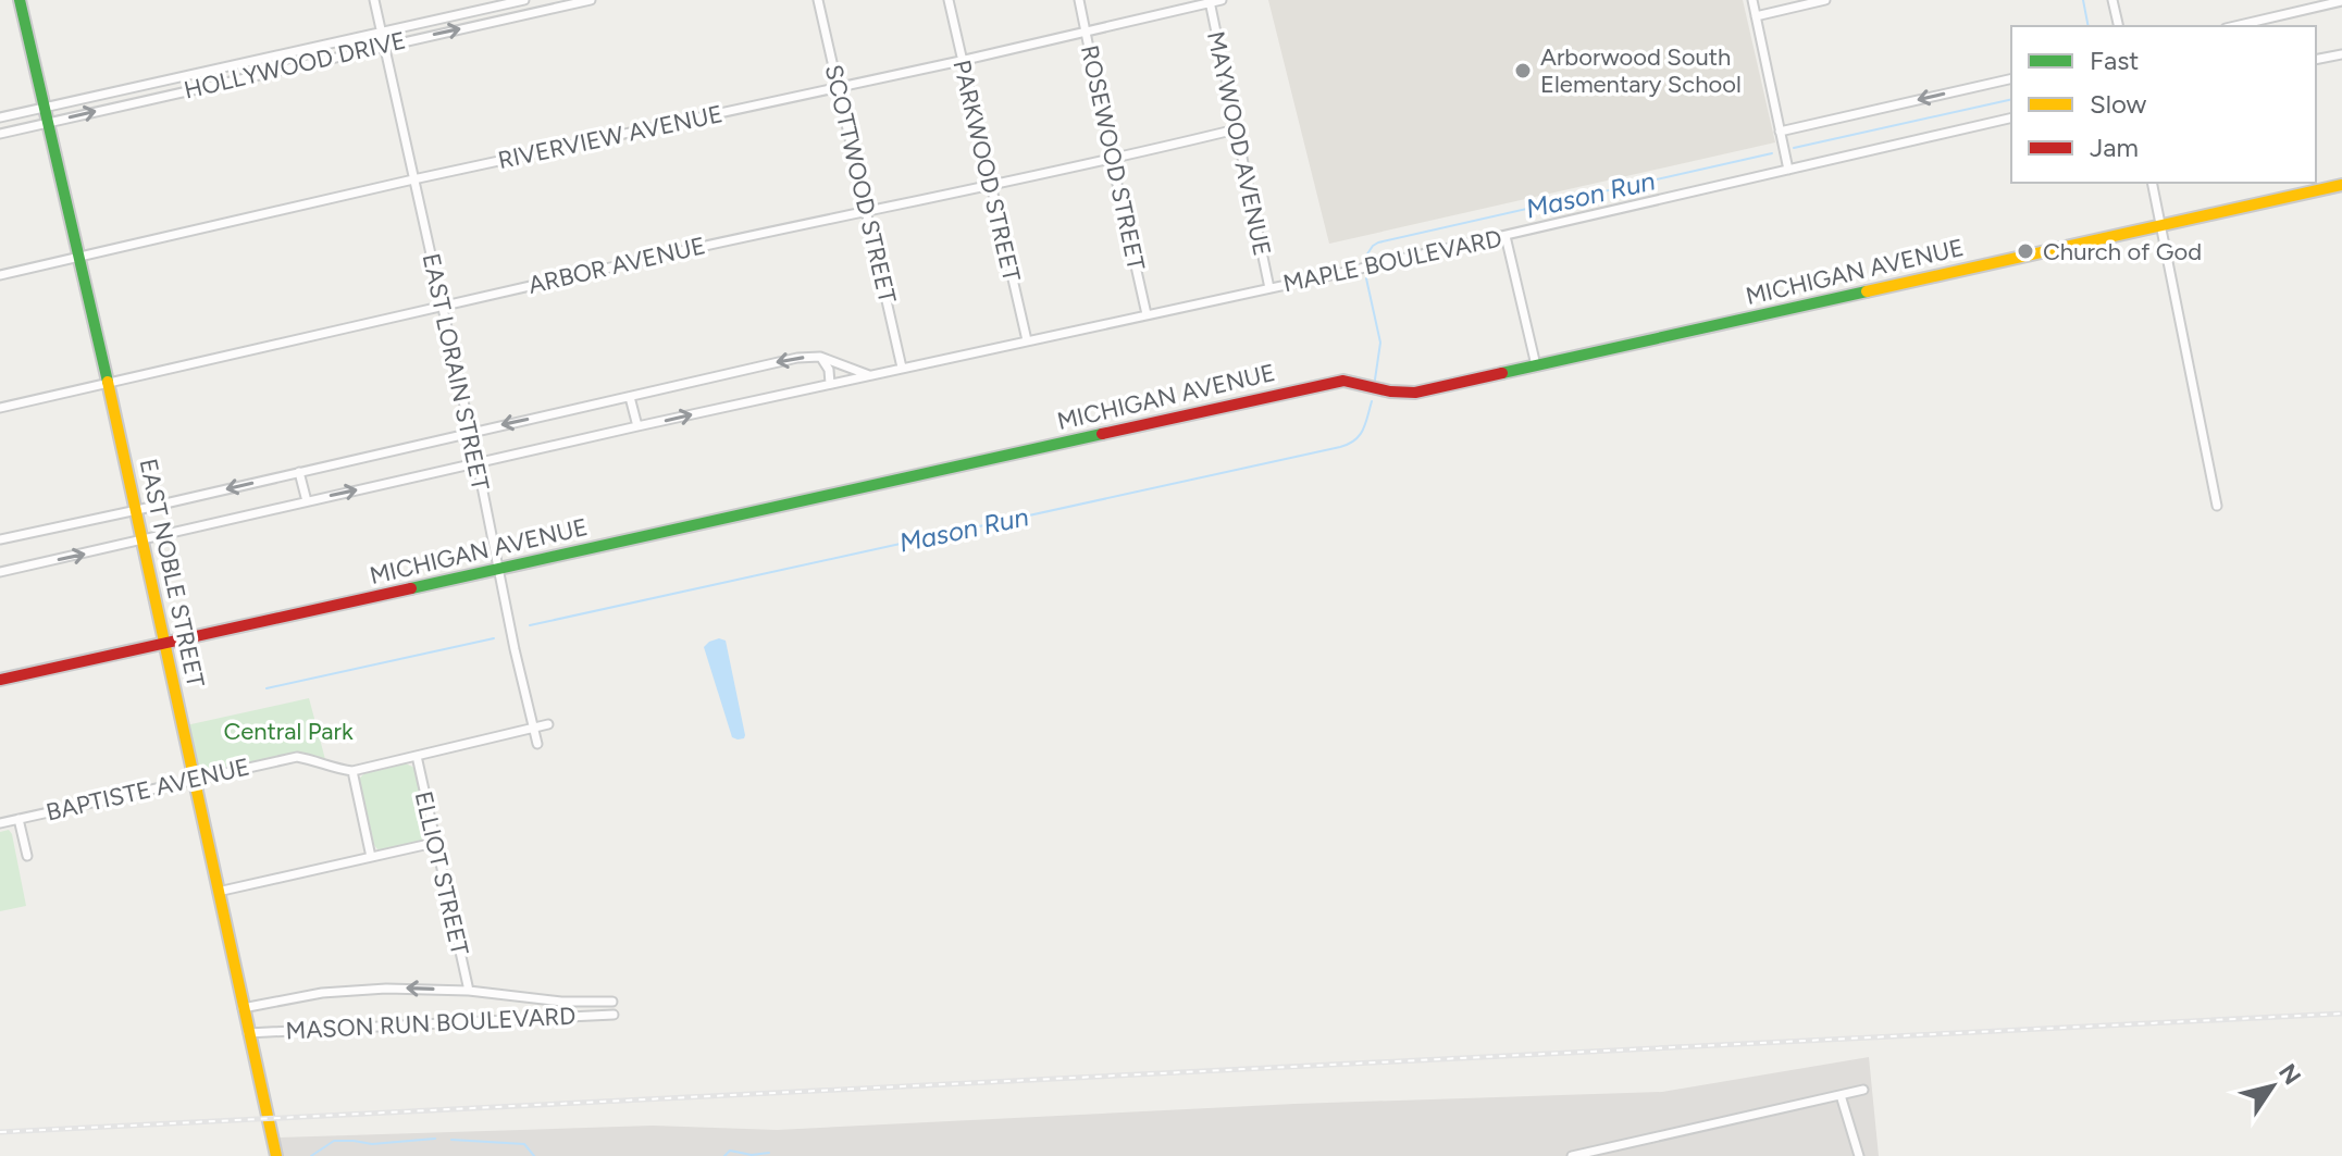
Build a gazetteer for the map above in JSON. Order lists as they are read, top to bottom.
{
  "streets": {
    "street": [
      "HOLLYWOOD DRIVE",
      "RIVERVIEW AVENUE",
      "MAYWOOD AVENUE",
      "ROSEWOOD STREET",
      "PARKWOOD STREET",
      "SCOTTWOOD STREET",
      "MAPLE BOULEVARD",
      "ARBOR AVENUE",
      "MICHIGAN AVENUE",
      "EAST LORAIN STREET",
      "EAST NOBLE STREET",
      "BAPTISTE AVENUE",
      "ELLIOT STREET",
      "MASON RUN BOULEVARD"
    ]
  },
  "crossings": [
    ["HOLLYWOOD DRIVE", "EAST LORAIN STREET"],
    ["HOLLYWOOD DRIVE", "EAST NOBLE STREET"],
    ["RIVERVIEW AVENUE", "MAYWOOD AVENUE"],
    ["RIVERVIEW AVENUE", "ROSEWOOD STREET"],
    ["RIVERVIEW AVENUE", "PARKWOOD STREET"],
    ["RIVERVIEW AVENUE", "SCOTTWOOD STREET"],
    ["RIVERVIEW AVENUE", "EAST LORAIN STREET"],
    ["RIVERVIEW AVENUE", "EAST NOBLE STREET"],
    ["MAYWOOD AVENUE", "MAPLE BOULEVARD"],
    ["MAYWOOD AVENUE", "ARBOR AVENUE"],
    ["ROSEWOOD STREET", "MAPLE BOULEVARD"],
    ["ROSEWOOD STREET", "ARBOR AVENUE"],
    ["PARKWOOD STREET", "MAPLE BOULEVARD"],
    ["PARKWOOD STREET", "ARBOR AVENUE"],
    ["SCOTTWOOD STREET", "MAPLE BOULEVARD"],
    ["SCOTTWOOD STREET", "ARBOR AVENUE"],
    ["MAPLE BOULEVARD", "EAST LORAIN STREET"],
    ["MAPLE BOULEVARD", "EAST NOBLE STREET"],
    ["ARBOR AVENUE", "EAST LORAIN STREET"],
    ["ARBOR AVENUE", "EAST NOBLE STREET"],
    ["MICHIGAN AVENUE", "EAST LORAIN STREET"],
    ["MICHIGAN AVENUE", "EAST NOBLE STREET"],
    ["EAST LORAIN STREET", "BAPTISTE AVENUE"],
    ["EAST NOBLE STREET", "BAPTISTE AVENUE"],
    ["EAST NOBLE STREET", "MASON RUN BOULEVARD"],
    ["BAPTISTE AVENUE", "ELLIOT STREET"],
    ["ELLIOT STREET", "MASON RUN BOULEVARD"]
  ],
  "water": ["Mason Run"],
  "parks": ["Central Park"],
  "places": ["Arborwood South Elementary School", "Church of God"],
  "legend": ["Fast", "Slow", "Jam"],
  "north": "top right"
}
